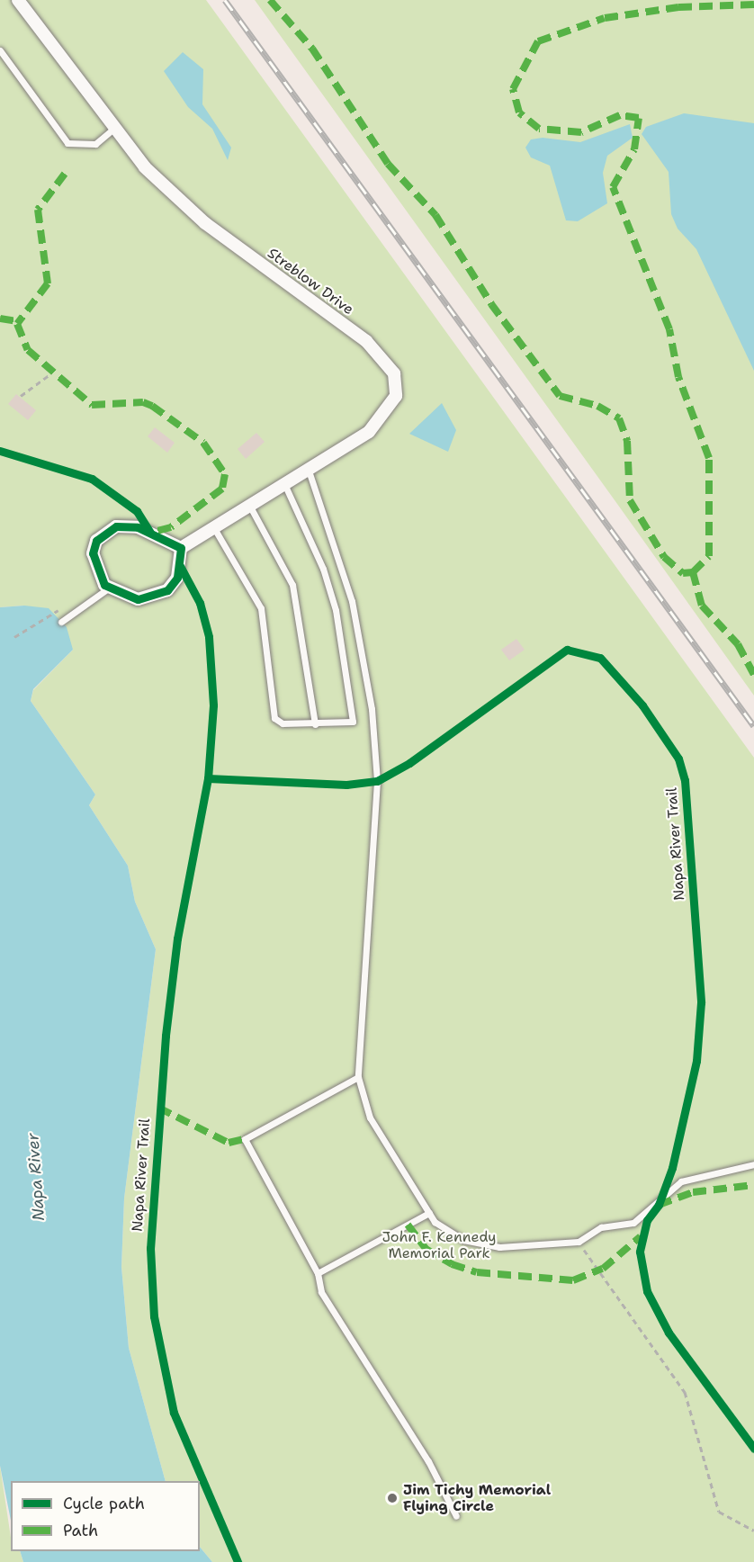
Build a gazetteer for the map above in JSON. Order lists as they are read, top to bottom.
{
  "streets": {
    "street": ["Streblow Drive"],
    "cycle path": ["Napa River Trail"]
  },
  "water": ["Napa River"],
  "parks": ["John F. Kennedy Memorial Park"],
  "places": ["Jim Tichy Memorial Flying Circle"],
  "legend": ["Cycle path", "Path"]
}
